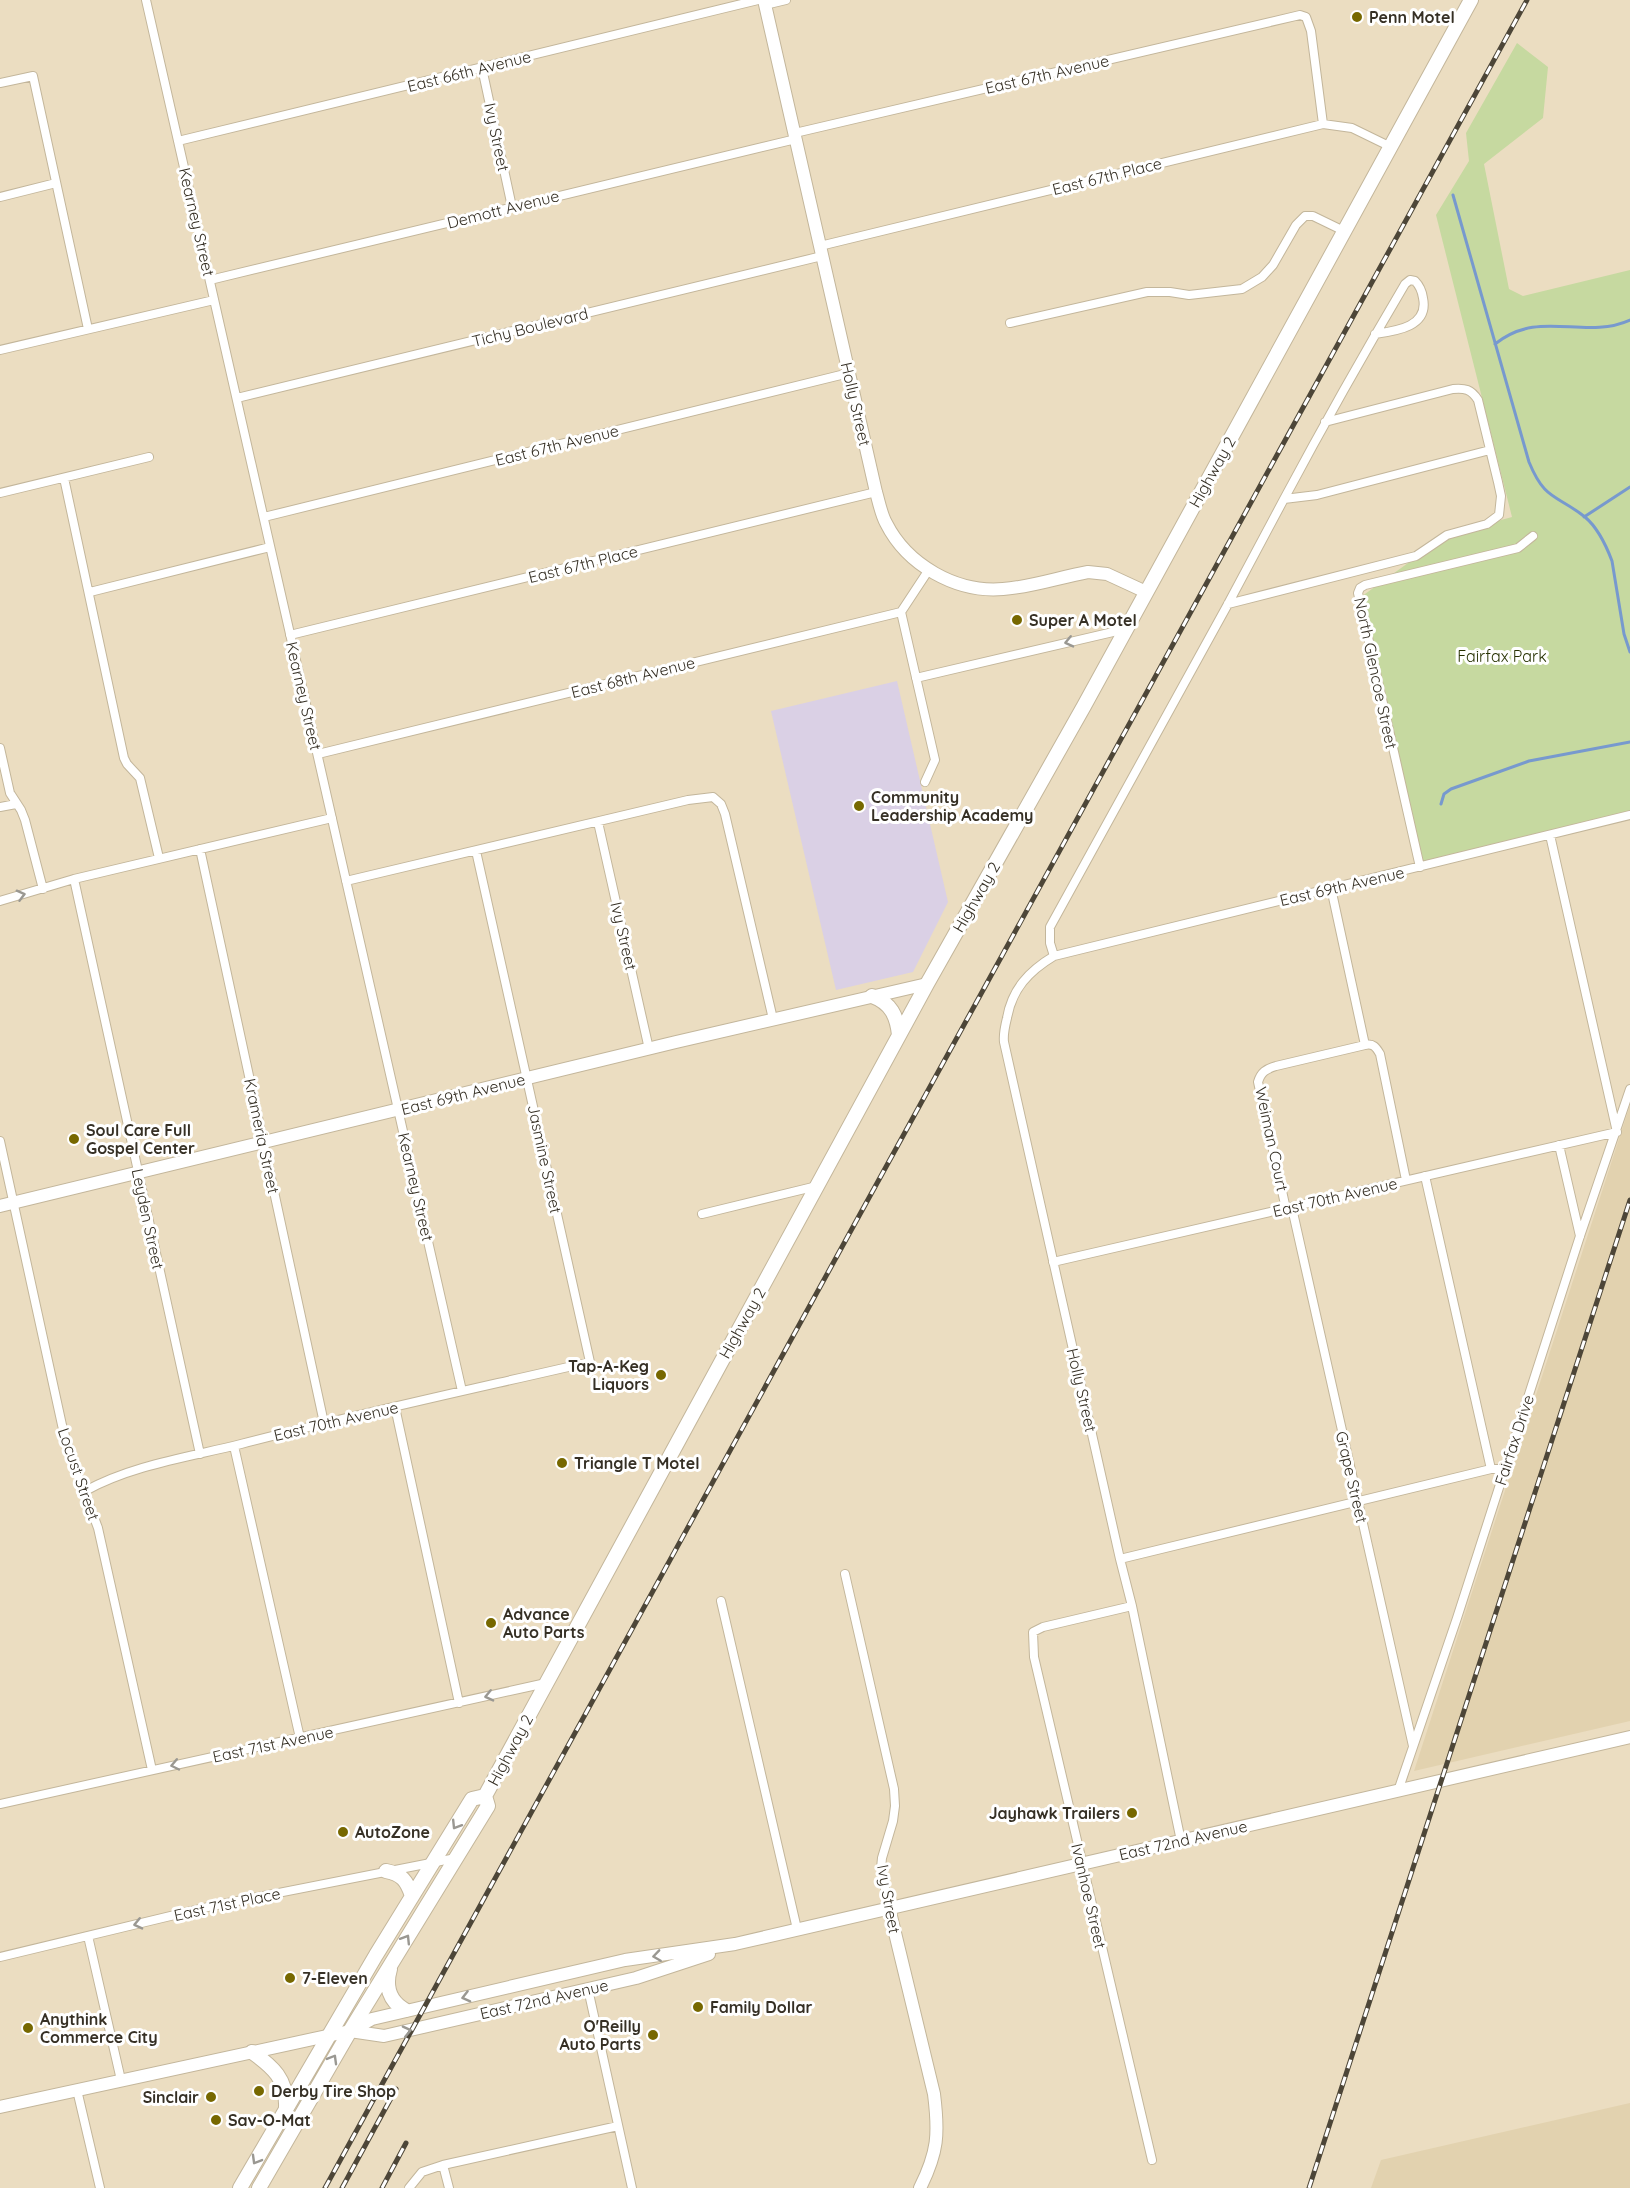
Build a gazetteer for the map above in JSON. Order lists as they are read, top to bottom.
{
  "streets": {
    "main road": [
      "Ivy Street",
      "Holly Street",
      "Highway 2",
      "East 69th Avenue",
      "East 72nd Avenue"
    ],
    "street": [
      "East 66th Avenue",
      "East 67th Avenue",
      "East 67th Place",
      "Demott Avenue",
      "Kearney Street",
      "Tichy Boulevard",
      "North Glencoe Street",
      "East 68th Avenue",
      "Krameria Street",
      "Weiman Court",
      "Jasmine Street",
      "East 70th Avenue",
      "Leyden Street",
      "Fairfax Drive",
      "Locust Street",
      "Grape Street",
      "East 71st Avenue",
      "Ivanhoe Street",
      "East 71st Place"
    ]
  },
  "crossings": [
    ["East 66th Avenue", "Ivy Street"],
    ["East 66th Avenue", "Kearney Street"],
    ["East 66th Avenue", "Holly Street"],
    ["East 67th Avenue", "East 67th Place"],
    ["East 67th Avenue", "Demott Avenue"],
    ["East 67th Avenue", "Kearney Street"],
    ["East 67th Avenue", "Holly Street"],
    ["Ivy Street", "Demott Avenue"],
    ["Ivy Street", "East 69th Avenue"],
    ["Ivy Street", "East 72nd Avenue"],
    ["East 67th Place", "Kearney Street"],
    ["East 67th Place", "Tichy Boulevard"],
    ["East 67th Place", "Holly Street"],
    ["East 67th Place", "Highway 2"],
    ["Demott Avenue", "Kearney Street"],
    ["Demott Avenue", "Holly Street"],
    ["Kearney Street", "Tichy Boulevard"],
    ["Kearney Street", "East 68th Avenue"],
    ["Kearney Street", "East 69th Avenue"],
    ["Kearney Street", "East 70th Avenue"],
    ["Tichy Boulevard", "Holly Street"],
    ["Holly Street", "Highway 2"],
    ["Holly Street", "East 69th Avenue"],
    ["Holly Street", "East 70th Avenue"],
    ["Holly Street", "East 72nd Avenue"],
    ["Holly Street", "Ivanhoe Street"],
    ["Highway 2", "East 69th Avenue"],
    ["Highway 2", "East 71st Avenue"],
    ["Highway 2", "East 72nd Avenue"],
    ["Highway 2", "East 71st Place"],
    ["North Glencoe Street", "East 69th Avenue"],
    ["East 69th Avenue", "Krameria Street"],
    ["East 69th Avenue", "Jasmine Street"],
    ["East 69th Avenue", "Leyden Street"],
    ["East 69th Avenue", "Locust Street"],
    ["Krameria Street", "East 70th Avenue"],
    ["Weiman Court", "East 70th Avenue"],
    ["Weiman Court", "Grape Street"],
    ["Jasmine Street", "East 70th Avenue"],
    ["East 70th Avenue", "Leyden Street"],
    ["East 70th Avenue", "Fairfax Drive"],
    ["East 70th Avenue", "Locust Street"],
    ["East 70th Avenue", "Grape Street"],
    ["Fairfax Drive", "Grape Street"],
    ["Fairfax Drive", "East 72nd Avenue"],
    ["Locust Street", "East 71st Avenue"],
    ["East 72nd Avenue", "Ivanhoe Street"]
  ],
  "one_way": ["East 71st Avenue", "East 71st Place"],
  "parks": ["Fairfax Park"],
  "places": [
    "Penn Motel",
    "Super A Motel",
    "Community Leadership Academy",
    "Soul Care Full Gospel Center",
    "Tap-A-Keg Liquors",
    "Triangle T Motel",
    "Advance Auto Parts",
    "Jayhawk Trailers",
    "AutoZone",
    "7-Eleven",
    "Family Dollar",
    "Anythink Commerce City",
    "O'Reilly Auto Parts",
    "Derby Tire Shop",
    "Sinclair",
    "Sav-O-Mat"
  ]
}
